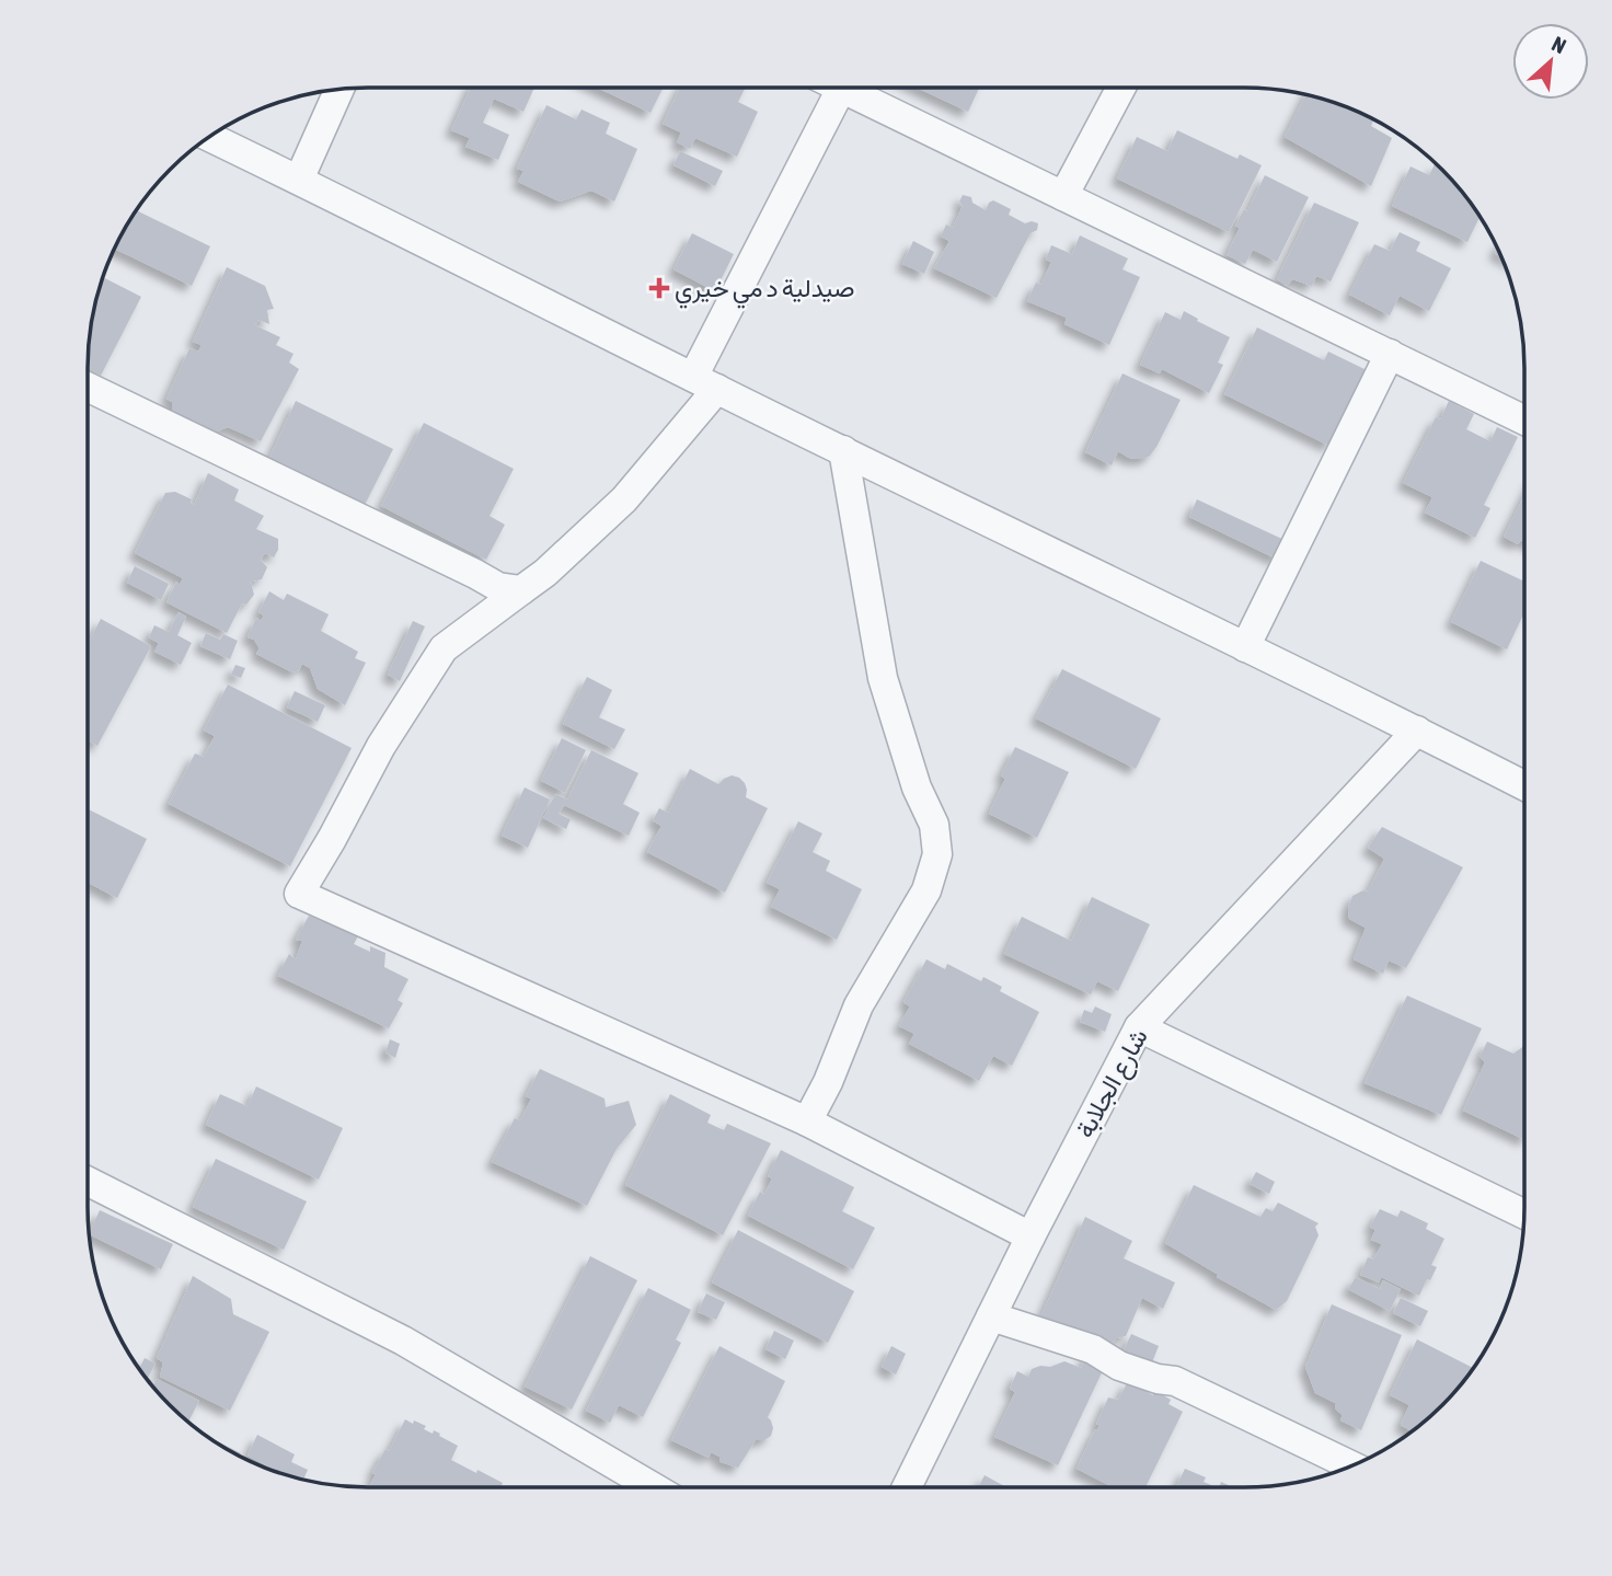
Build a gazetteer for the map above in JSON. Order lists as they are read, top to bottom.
{
  "streets": {
    "street": ["شارع الجلابة"]
  },
  "places": {
    "health": ["صيدلية د مي خيري"]
  },
  "north": "top right"
}
